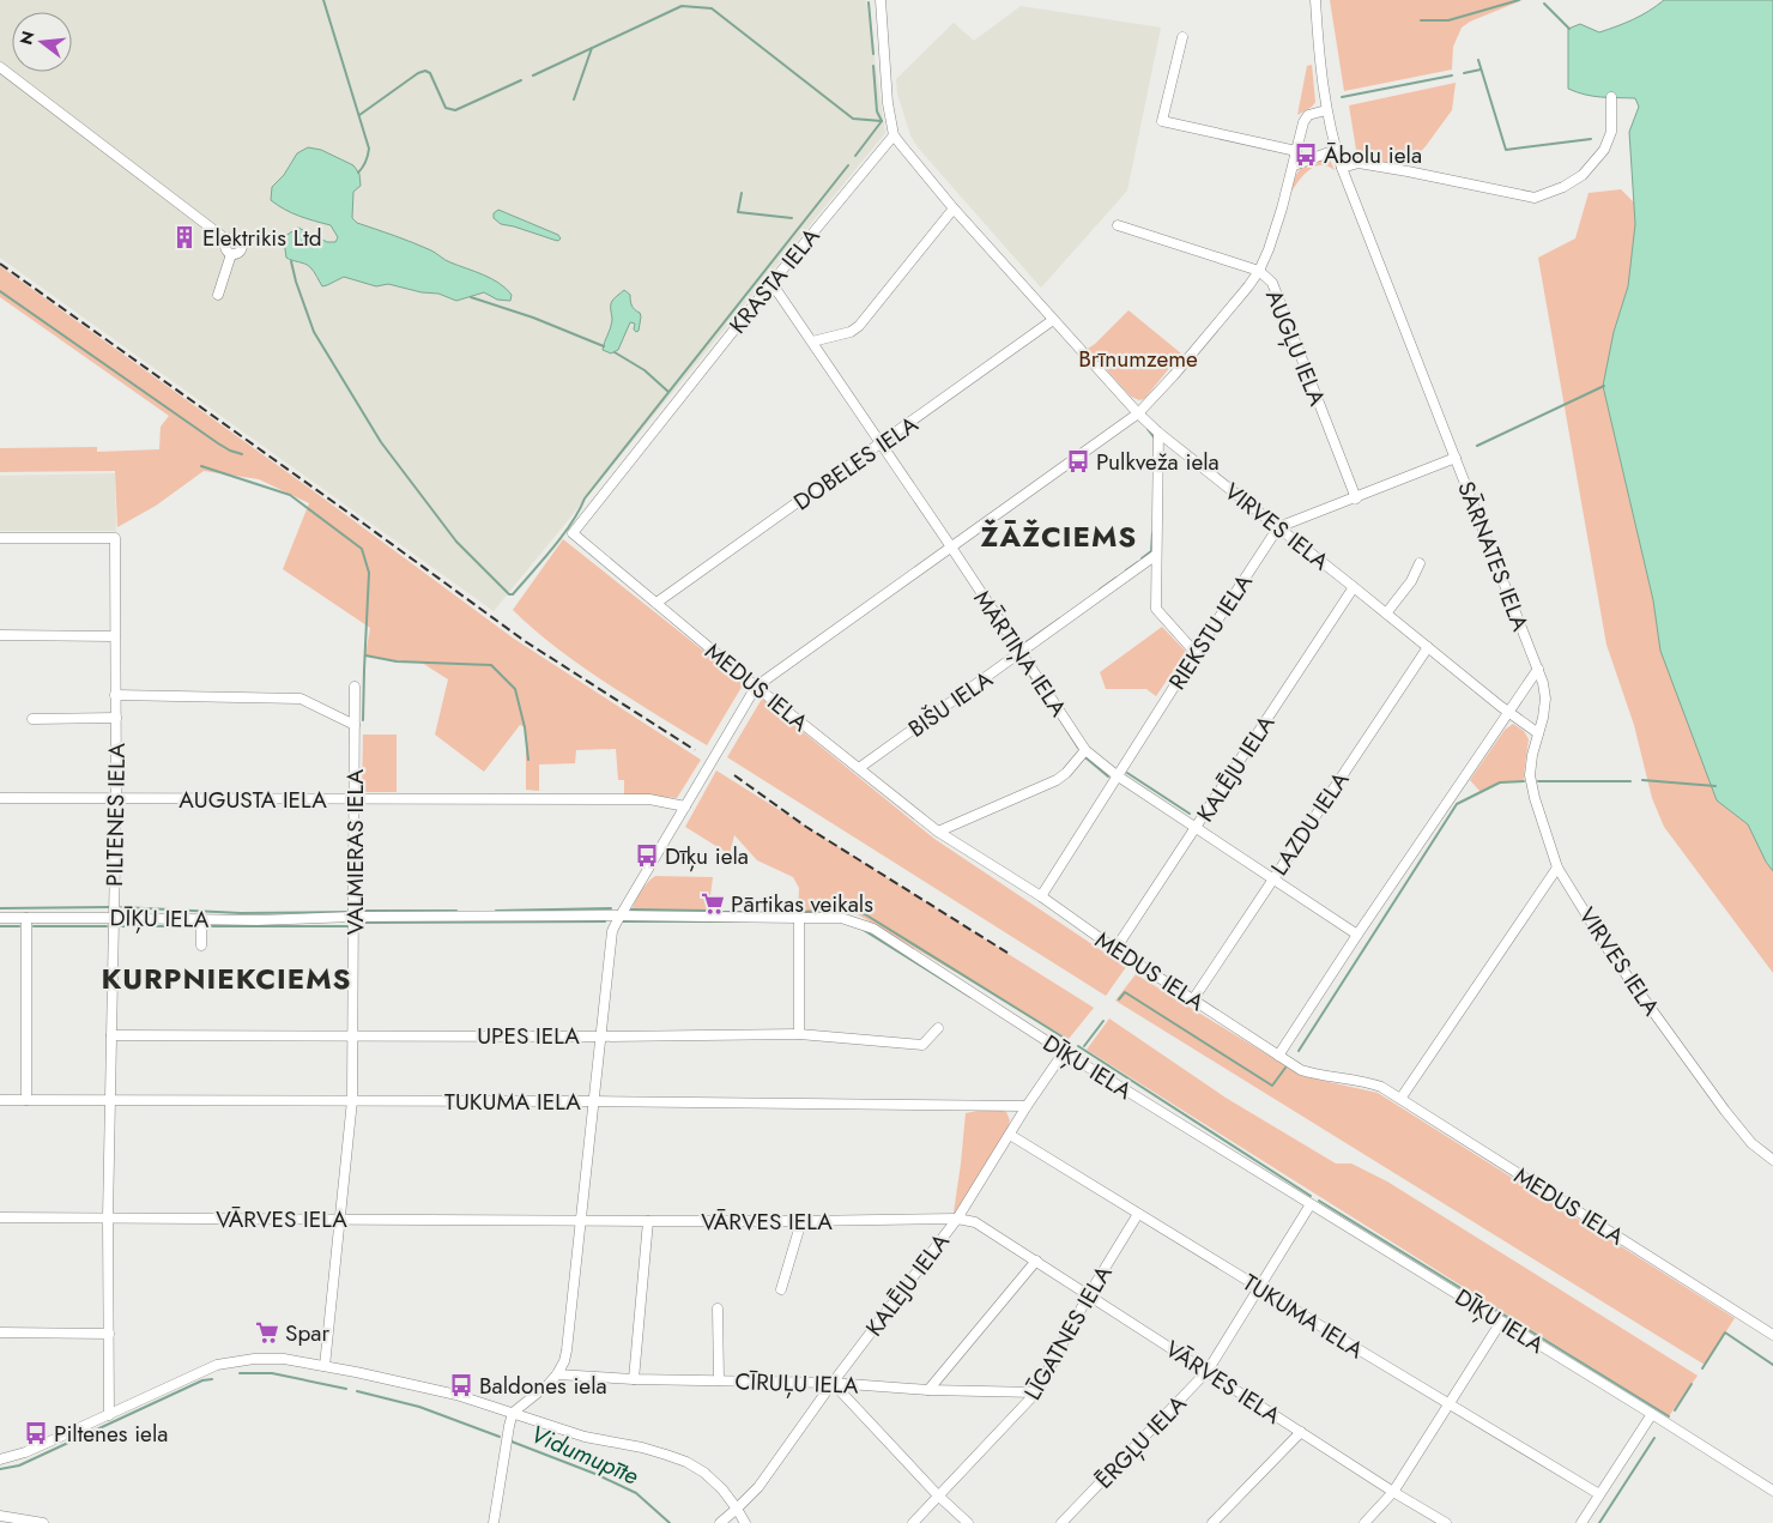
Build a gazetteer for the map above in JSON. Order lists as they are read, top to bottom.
{
  "streets": {
    "street": [
      "KRASTA IELA",
      "AUGĻU IELA",
      "DOBELES IELA",
      "VIRVES IELA",
      "SĀRNATES IELA",
      "RIEKSTU IELA",
      "MĀRTIŅA IELA",
      "MEDUS IELA",
      "BIŠU IELA",
      "KALĒJU IELA",
      "AUGUSTA IELA",
      "PILTENES IELA",
      "LAZDU IELA",
      "VALMIERAS IELA",
      "DĪĶU IELA",
      "UPES IELA",
      "TUKUMA IELA",
      "VĀRVES IELA",
      "LĪGATNES IELA",
      "CĪRUĻU IELA",
      "ĒRGĻU IELA"
    ]
  },
  "crossings": [
    ["KRASTA IELA", "VIRVES IELA"],
    ["KRASTA IELA", "MĀRTIŅA IELA"],
    ["KRASTA IELA", "MEDUS IELA"],
    ["DOBELES IELA", "VIRVES IELA"],
    ["DOBELES IELA", "MĀRTIŅA IELA"],
    ["DOBELES IELA", "MEDUS IELA"],
    ["VIRVES IELA", "SĀRNATES IELA"],
    ["VIRVES IELA", "RIEKSTU IELA"],
    ["VIRVES IELA", "KALĒJU IELA"],
    ["VIRVES IELA", "LAZDU IELA"],
    ["RIEKSTU IELA", "MĀRTIŅA IELA"],
    ["RIEKSTU IELA", "MEDUS IELA"],
    ["MĀRTIŅA IELA", "BIŠU IELA"],
    ["MĀRTIŅA IELA", "KALĒJU IELA"],
    ["MĀRTIŅA IELA", "LAZDU IELA"],
    ["MEDUS IELA", "BIŠU IELA"],
    ["MEDUS IELA", "KALĒJU IELA"],
    ["MEDUS IELA", "LAZDU IELA"],
    ["KALĒJU IELA", "DĪĶU IELA"],
    ["KALĒJU IELA", "TUKUMA IELA"],
    ["KALĒJU IELA", "VĀRVES IELA"],
    ["KALĒJU IELA", "CĪRUĻU IELA"],
    ["AUGUSTA IELA", "PILTENES IELA"],
    ["AUGUSTA IELA", "VALMIERAS IELA"],
    ["PILTENES IELA", "DĪĶU IELA"],
    ["PILTENES IELA", "UPES IELA"],
    ["PILTENES IELA", "TUKUMA IELA"],
    ["PILTENES IELA", "VĀRVES IELA"],
    ["VALMIERAS IELA", "DĪĶU IELA"],
    ["VALMIERAS IELA", "UPES IELA"],
    ["VALMIERAS IELA", "TUKUMA IELA"],
    ["VALMIERAS IELA", "VĀRVES IELA"],
    ["DĪĶU IELA", "ĒRGĻU IELA"],
    ["TUKUMA IELA", "LĪGATNES IELA"],
    ["TUKUMA IELA", "ĒRGĻU IELA"],
    ["VĀRVES IELA", "LĪGATNES IELA"],
    ["VĀRVES IELA", "ĒRGĻU IELA"],
    ["LĪGATNES IELA", "CĪRUĻU IELA"]
  ],
  "districts": ["ŽĀŽCIEMS", "KURPNIEKCIEMS"],
  "water": ["Vidumupīte"],
  "parks": ["Brīnumzeme"],
  "places": {
    "bus stop": [
      "Ābolu iela",
      "Pulkveža iela",
      "Dīķu iela",
      "Baldones iela",
      "Piltenes iela"
    ],
    "building": ["Elektrikis Ltd"],
    "supermarket": ["Pārtikas veikals", "Spar"]
  },
  "north": "left"
}
